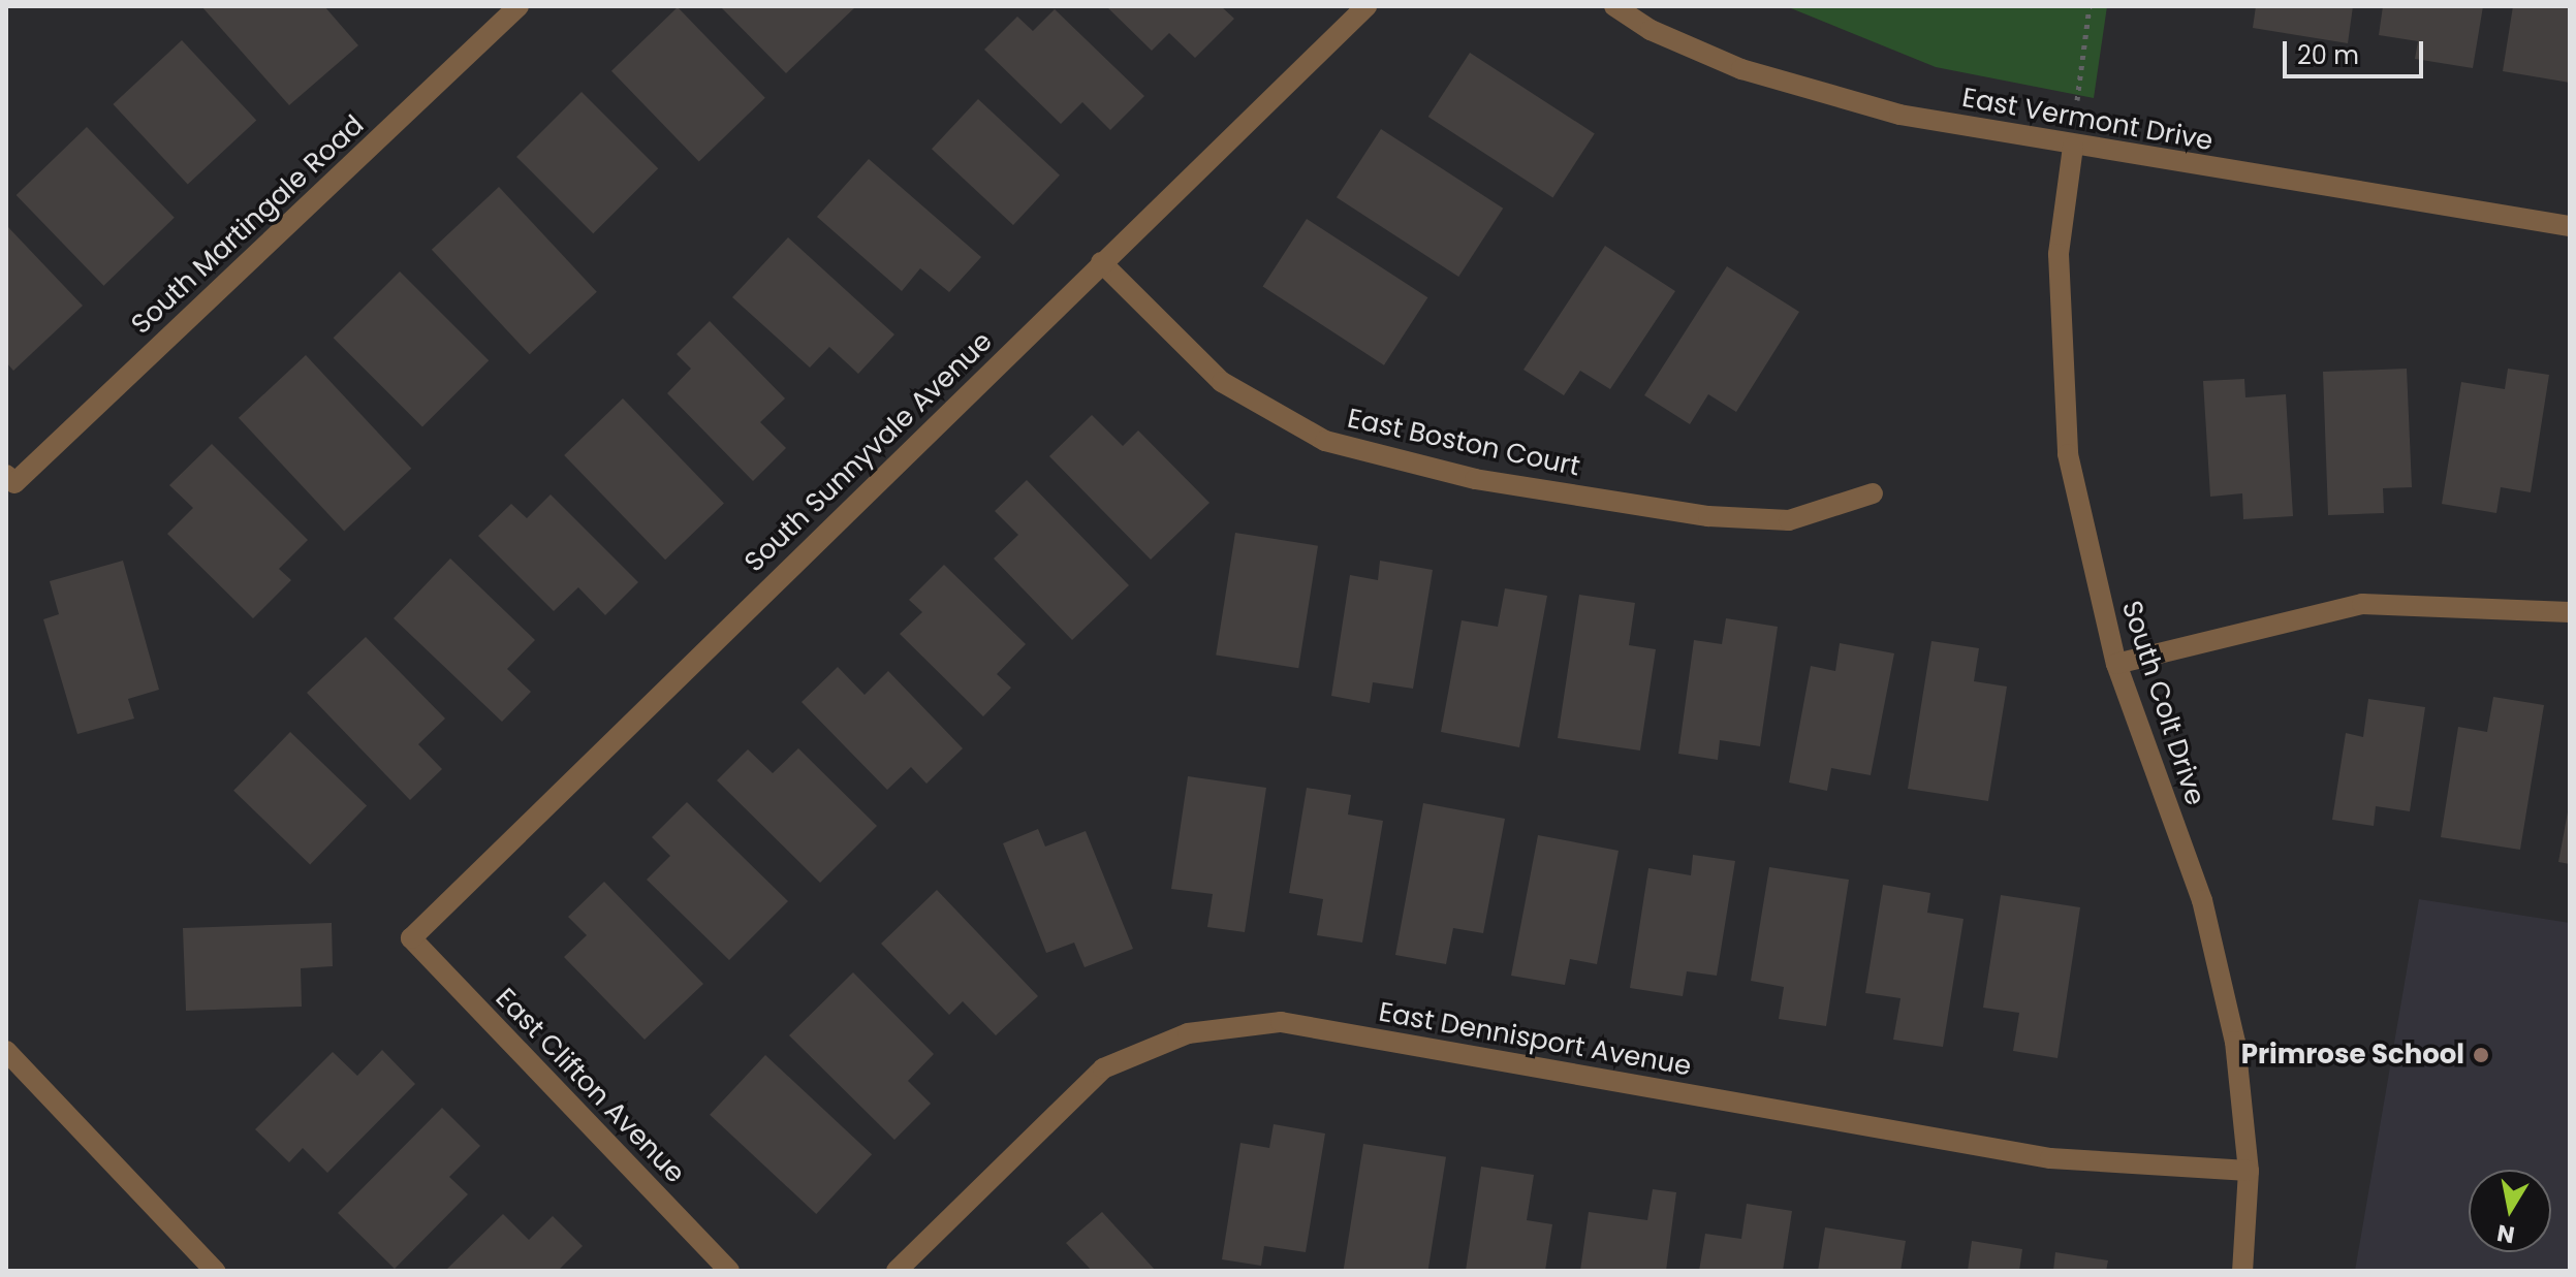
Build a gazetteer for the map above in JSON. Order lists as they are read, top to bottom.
{
  "streets": {
    "street": [
      "East Vermont Drive",
      "South Martingale Road",
      "East Boston Court",
      "South Sunnyvale Avenue",
      "South Colt Drive",
      "East Dennisport Avenue",
      "East Clifton Avenue"
    ]
  },
  "crossings": [
    ["East Vermont Drive", "South Colt Drive"],
    ["East Boston Court", "South Sunnyvale Avenue"],
    ["South Sunnyvale Avenue", "East Clifton Avenue"],
    ["South Colt Drive", "East Dennisport Avenue"]
  ],
  "places": ["Primrose School"],
  "scale_bar": "20 m",
  "north": "bottom"
}
